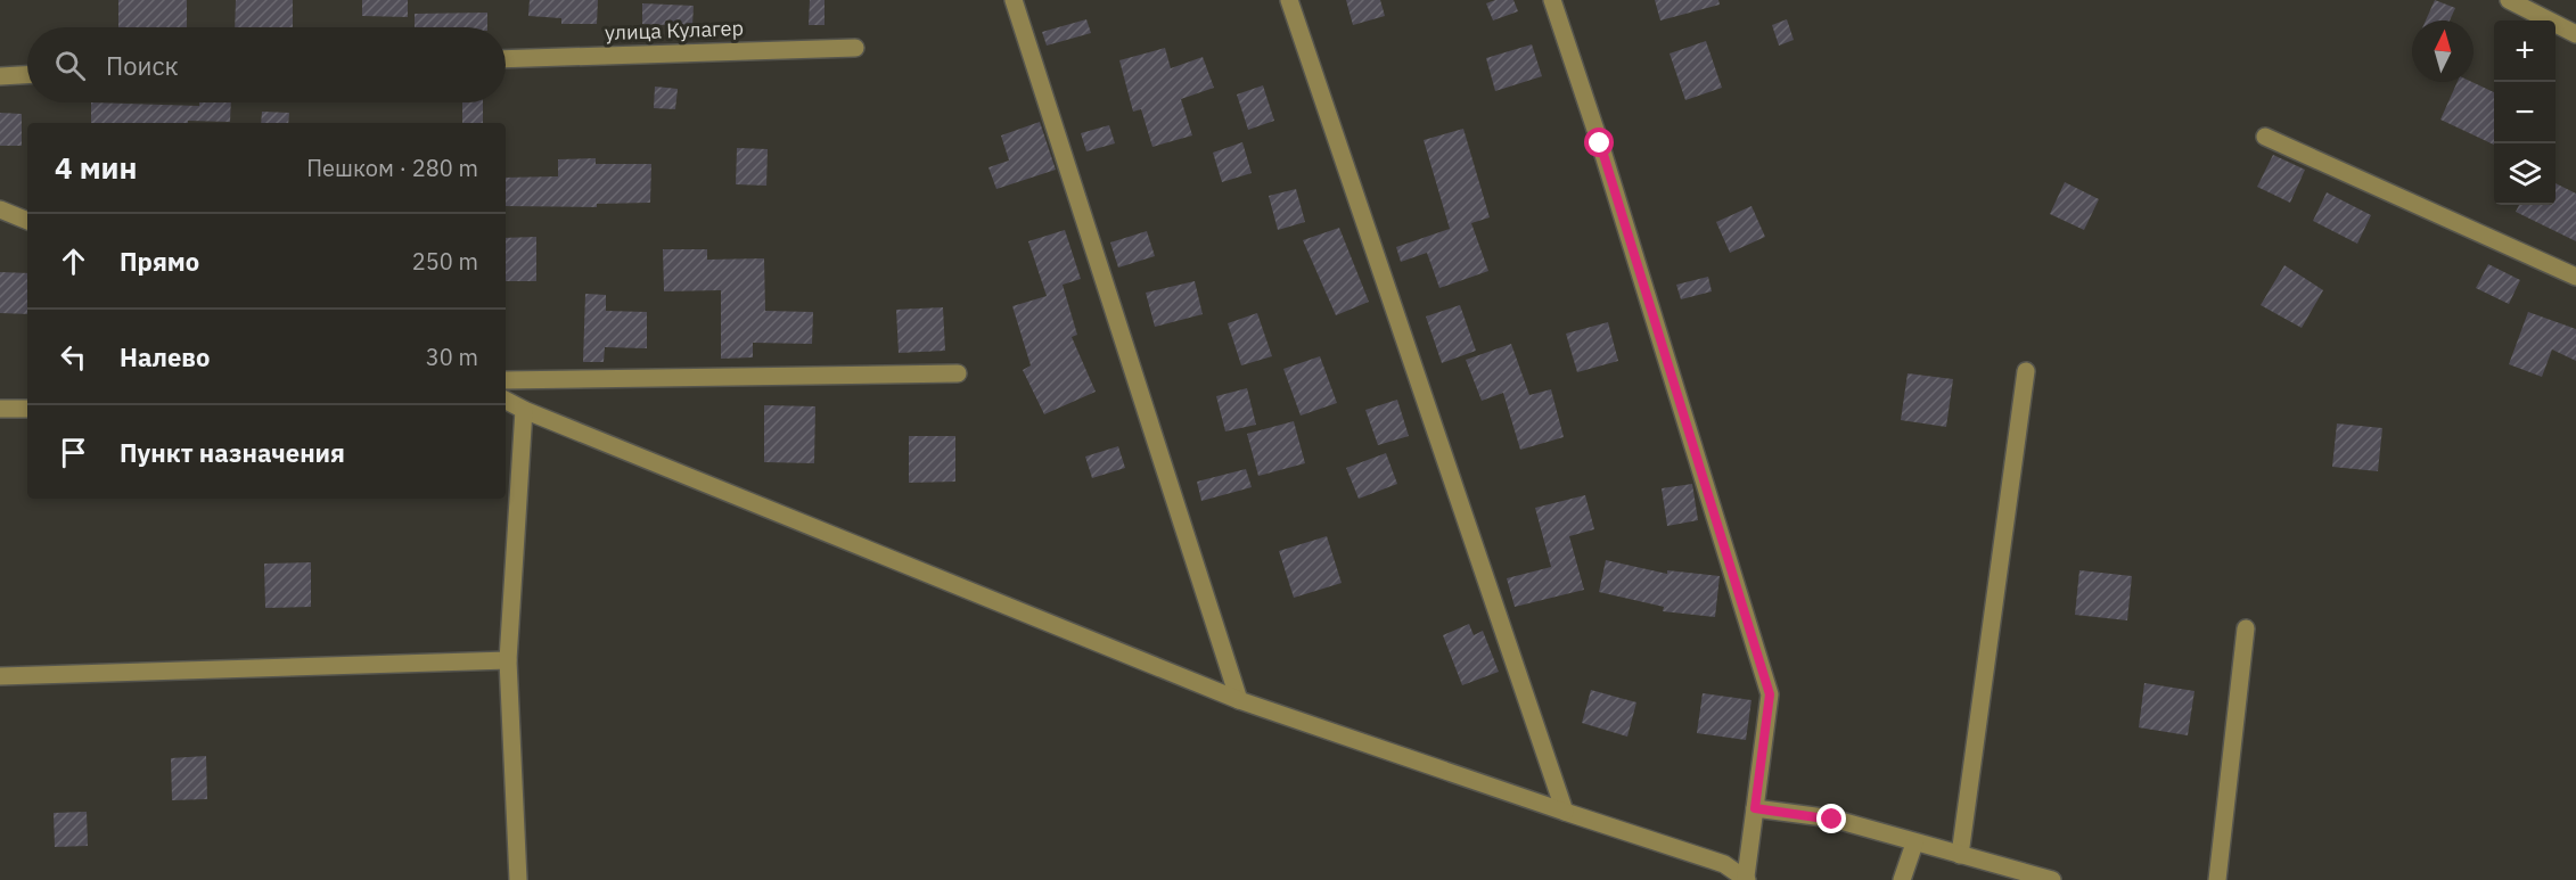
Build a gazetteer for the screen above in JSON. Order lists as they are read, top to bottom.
{
  "streets": {
    "street": ["улица Кулагер"]
  },
  "north": "top",
  "page": {
    "map_buttons": ["+", "−"],
    "search": "Поиск",
    "heading": ["4 мин", "Пешком · 280 m"],
    "list": [
      ["Прямо", "250 m"],
      ["Налево", "30 m"],
      "Пункт назначения"
    ]
  }
}
